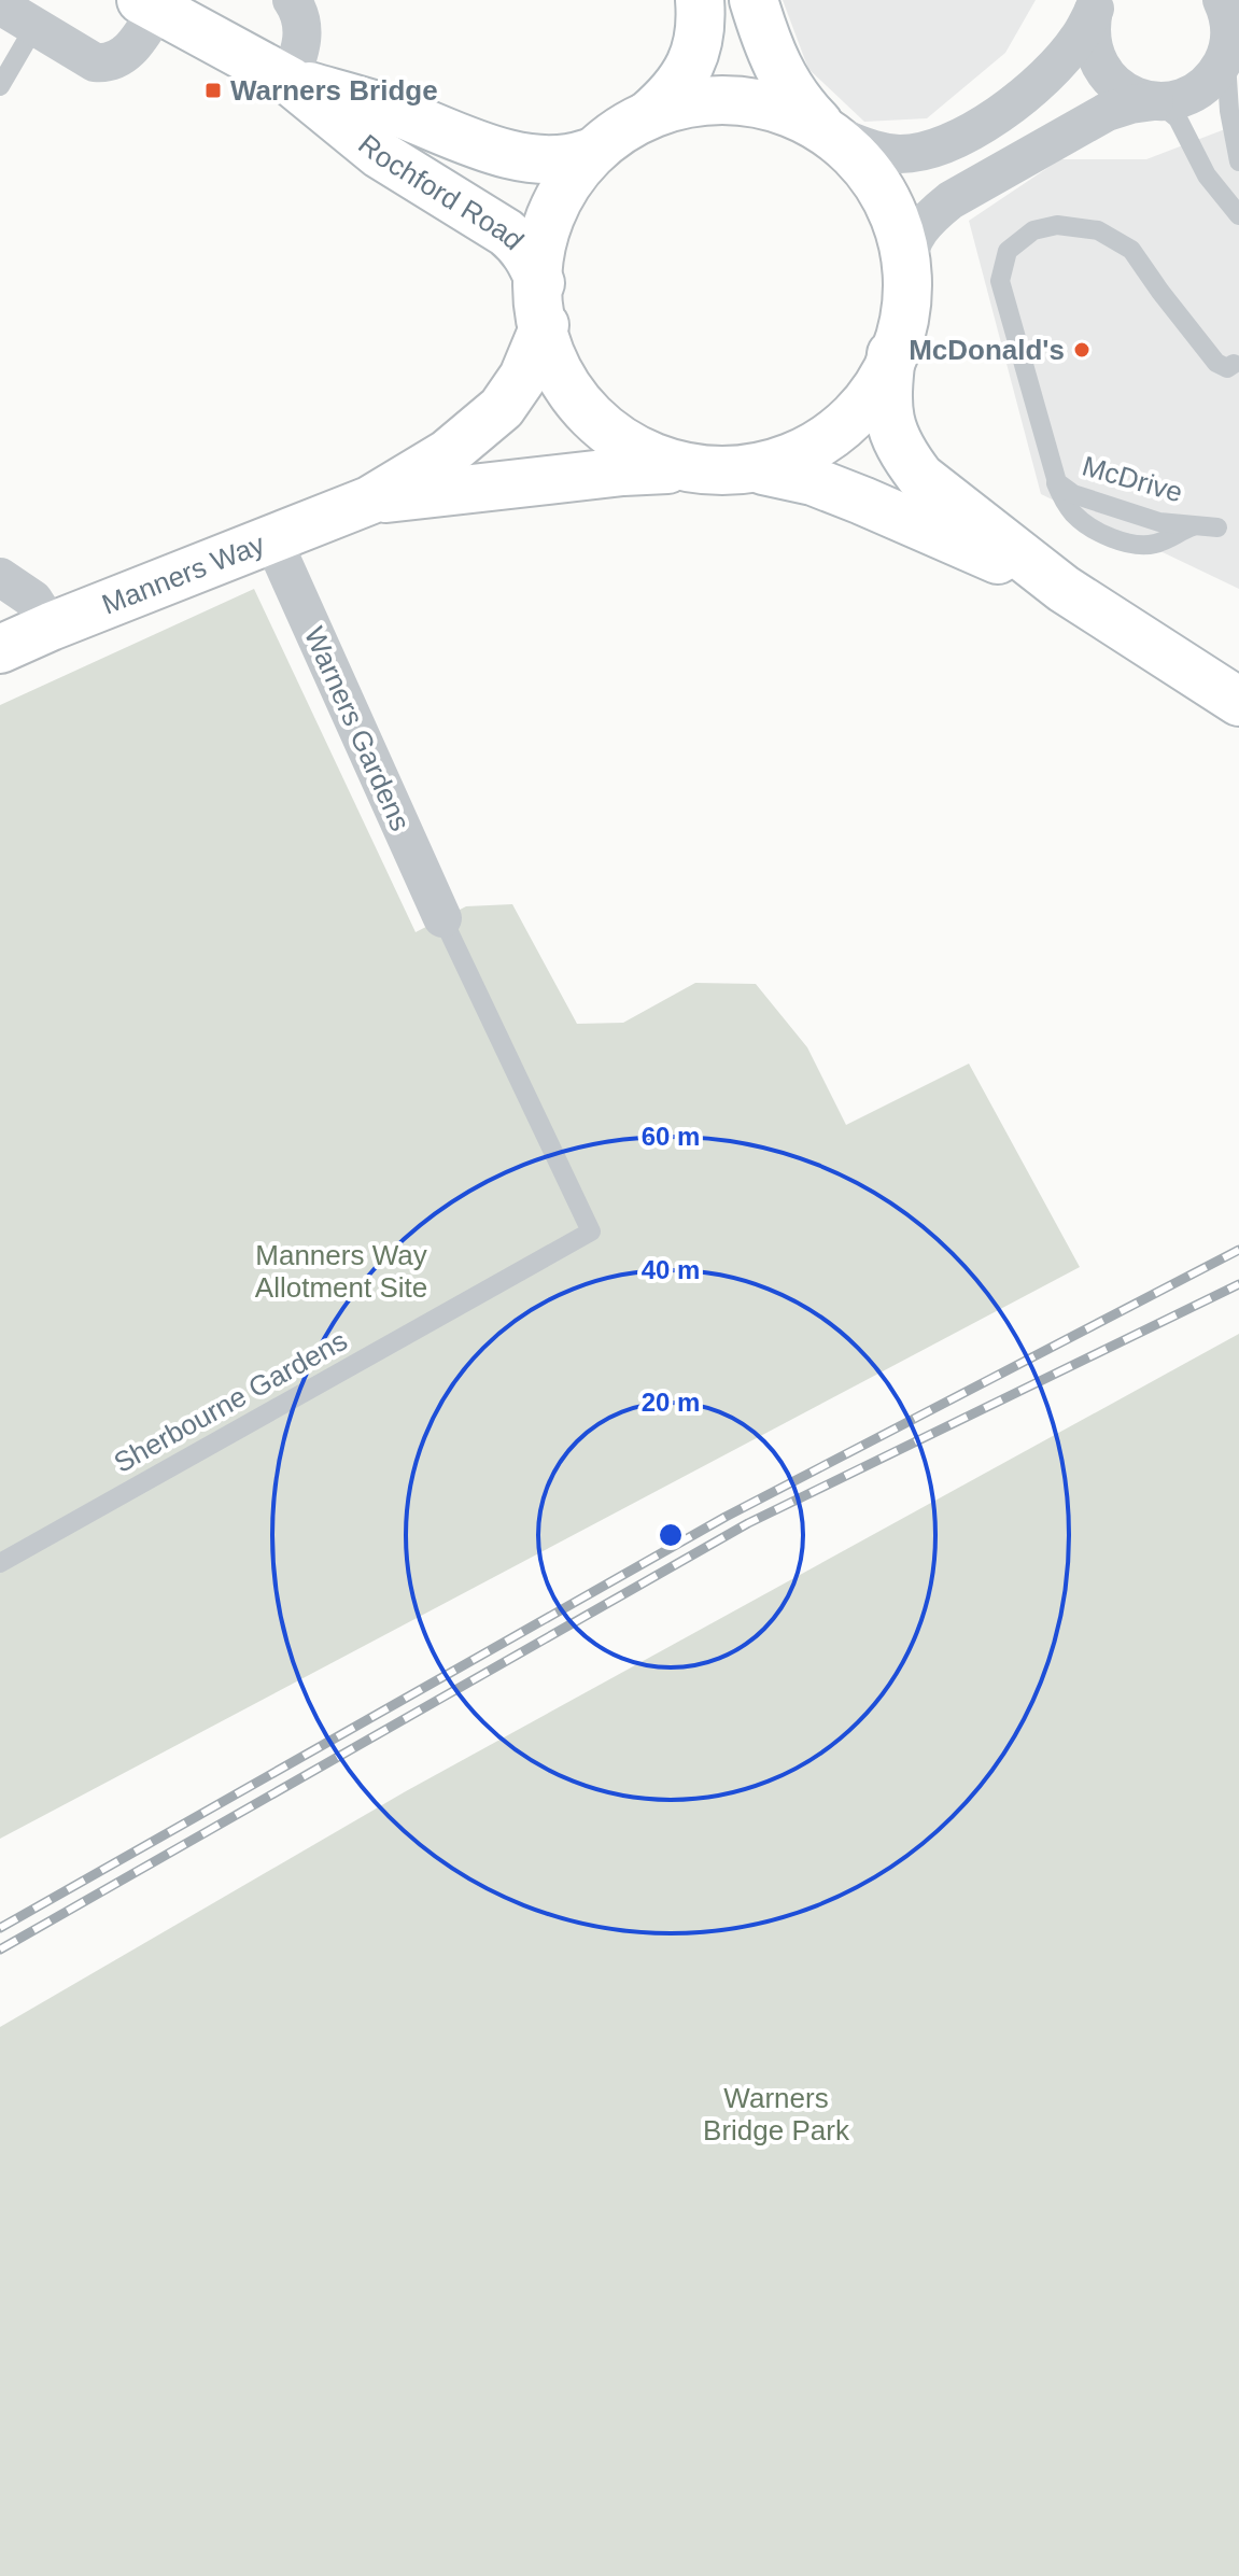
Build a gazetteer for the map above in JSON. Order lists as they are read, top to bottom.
{
  "streets": {
    "main road": ["Rochford Road", "Manners Way"],
    "street": ["Warners Gardens"],
    "lane": ["McDrive", "Sherbourne Gardens"]
  },
  "crossings": [
    ["Rochford Road", "Manners Way"],
    ["Manners Way", "Warners Gardens"],
    ["Warners Gardens", "Sherbourne Gardens"]
  ],
  "parks": ["Manners Way Allotment Site", "Warners Bridge Park"],
  "places": {
    "transit": ["Warners Bridge"],
    "other": ["McDonald's"]
  },
  "rings": ["60 m", "40 m", "20 m"]
}
